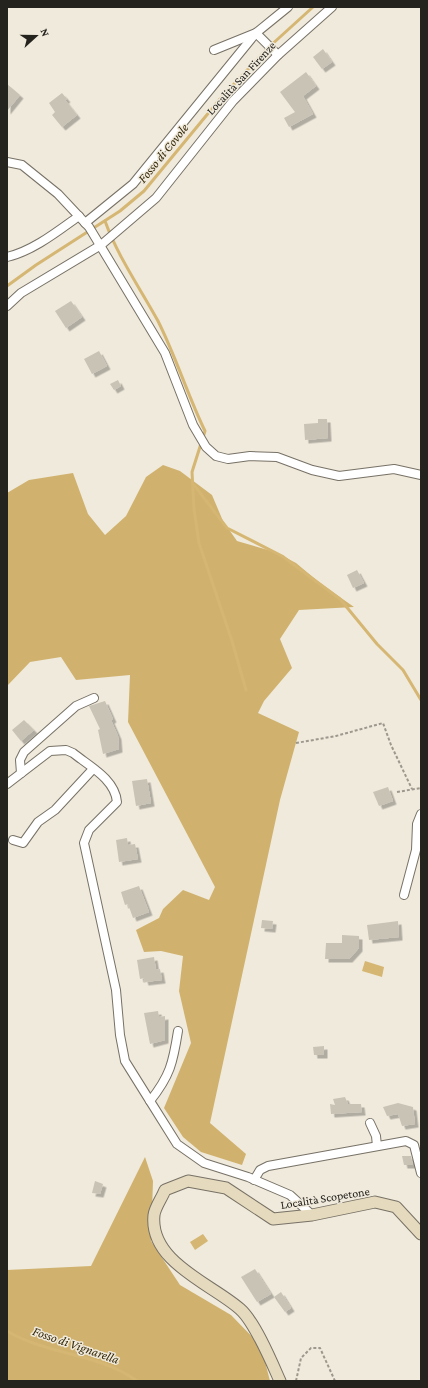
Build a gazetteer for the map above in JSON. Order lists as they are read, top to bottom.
{
  "streets": {
    "main road": ["Località Scopetone"],
    "street": ["Località San Firenze"]
  },
  "water": ["Fosso di Covole", "Fosso di Vignarella"],
  "north": "right"
}
